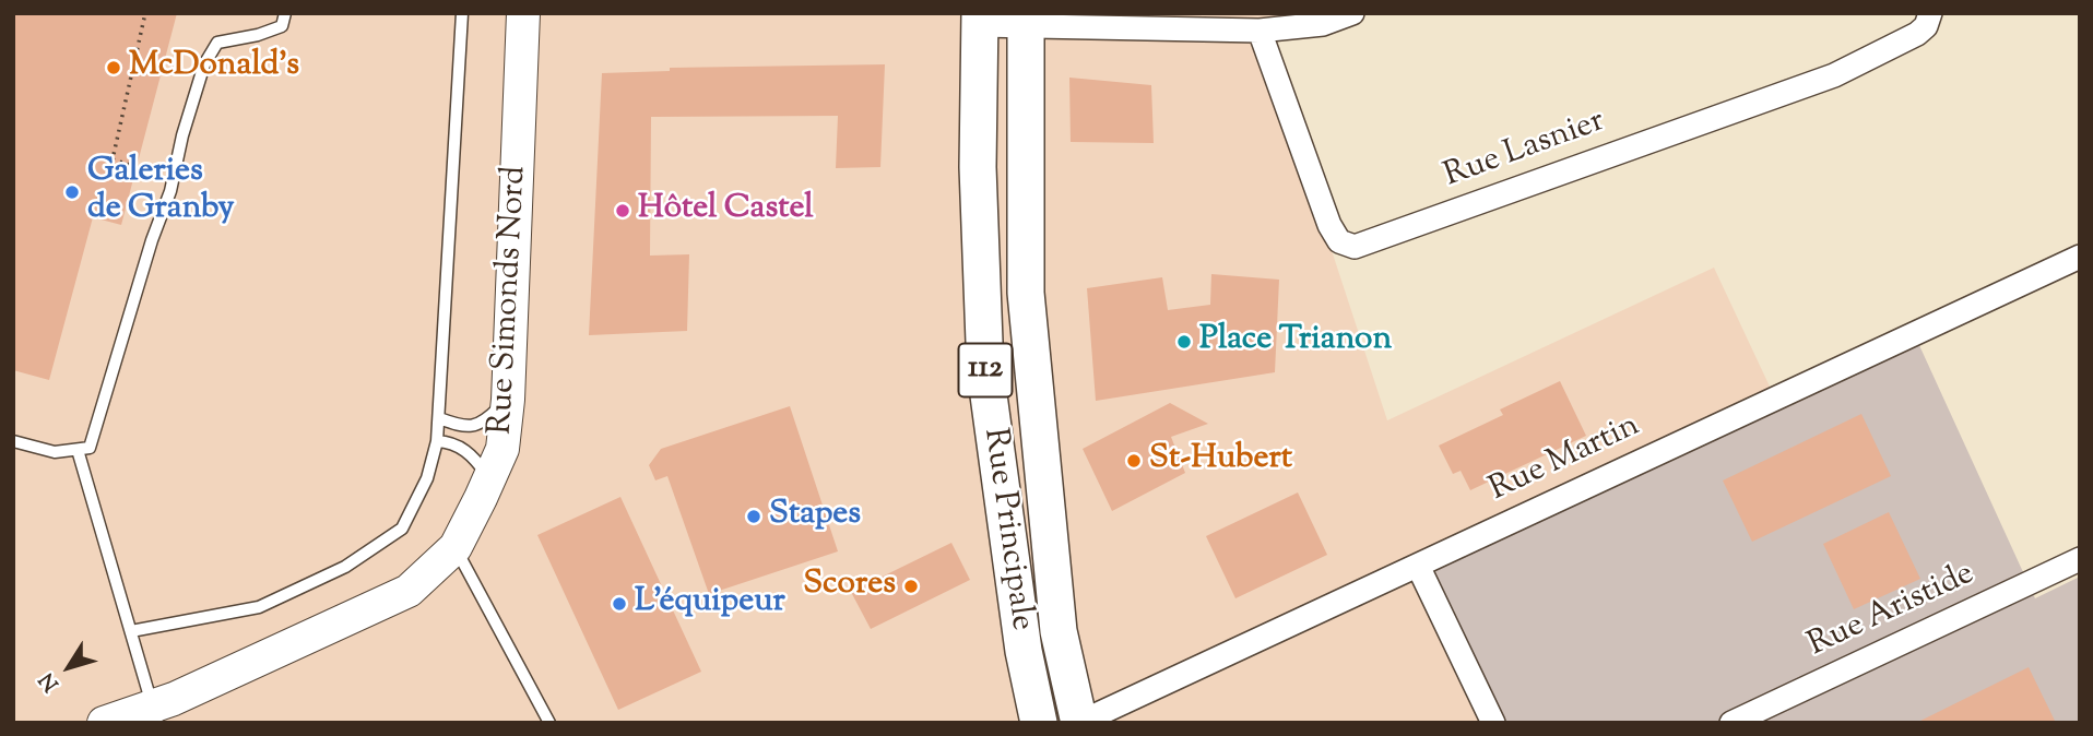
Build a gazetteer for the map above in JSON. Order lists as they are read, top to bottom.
{
  "streets": {
    "main road": ["112", "Rue Principale"],
    "street": [
      "Rue Lasnier",
      "Rue Simonds Nord",
      "Rue Martin",
      "Rue Aristide"
    ]
  },
  "crossings": [
    ["Rue Martin", "Rue Principale"]
  ],
  "places": [
    "McDonald's",
    "Galeries de Granby",
    "Hôtel Castel",
    "Place Trianon",
    "St-Hubert",
    "Stapes",
    "Scores",
    "L'équipeur"
  ],
  "north": "bottom left"
}
